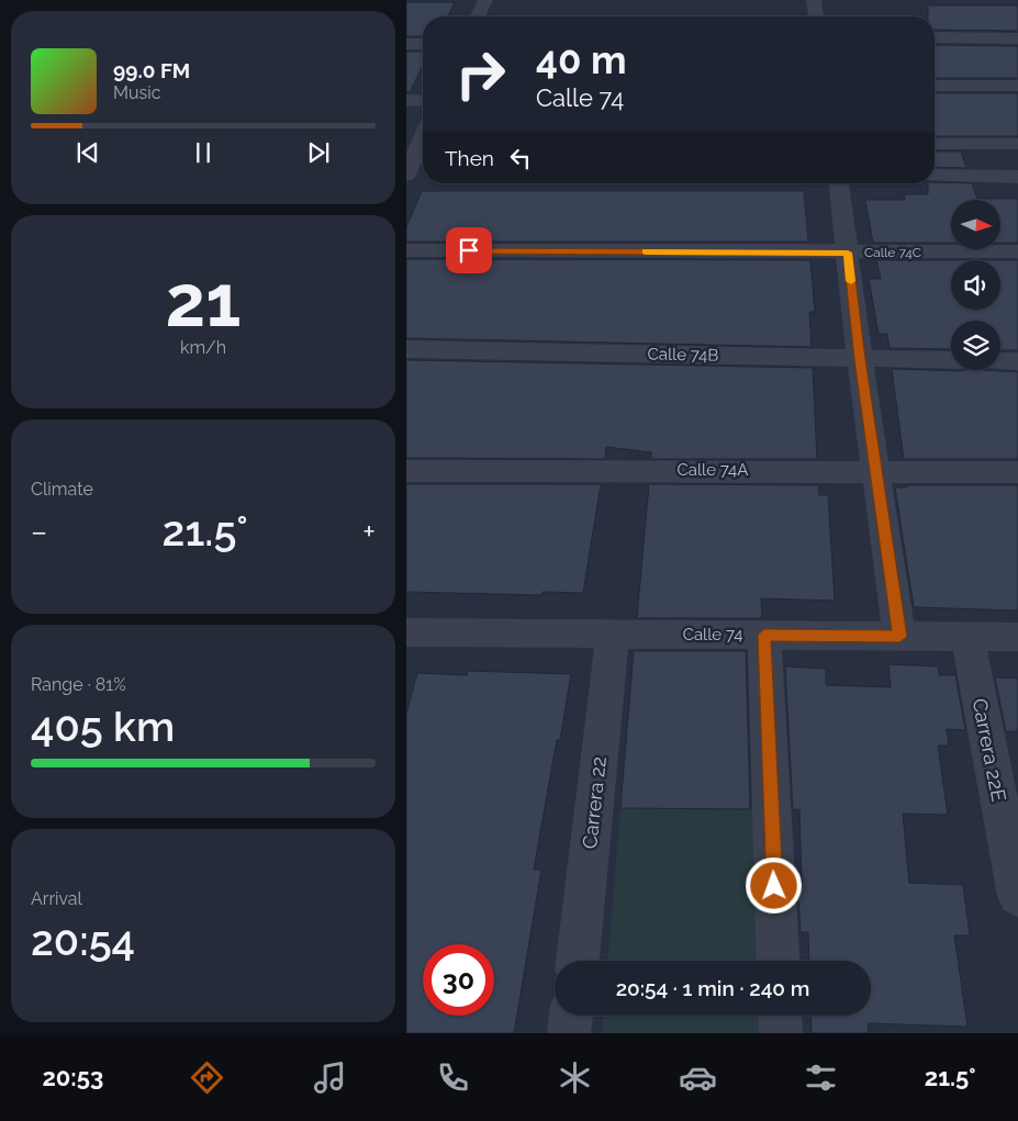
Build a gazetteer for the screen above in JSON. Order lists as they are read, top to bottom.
{
  "streets": {
    "street": [
      "Calle 74C",
      "Calle 74B",
      "Calle 74A",
      "Calle 74",
      "Carrera 22E",
      "Carrera 22"
    ]
  },
  "crossings": [
    ["Calle 74", "Carrera 22E"],
    ["Calle 74", "Carrera 22"]
  ],
  "north": "right",
  "page": {
    "turn": ["40 m", "Calle 74"],
    "song": ["99.0 FM", "Music"],
    "then": "Then",
    "tile": [
      ["21", "km/h"],
      "Climate",
      ["Range · 81%", "405 km"],
      ["Arrival", "20:54"]
    ],
    "heat": ["−", "21.5°", "+"],
    "limit": "30",
    "trip": "20:54 · 1 min · 240 m",
    "tabs": ["20:53", "21.5°"]
  }
}
